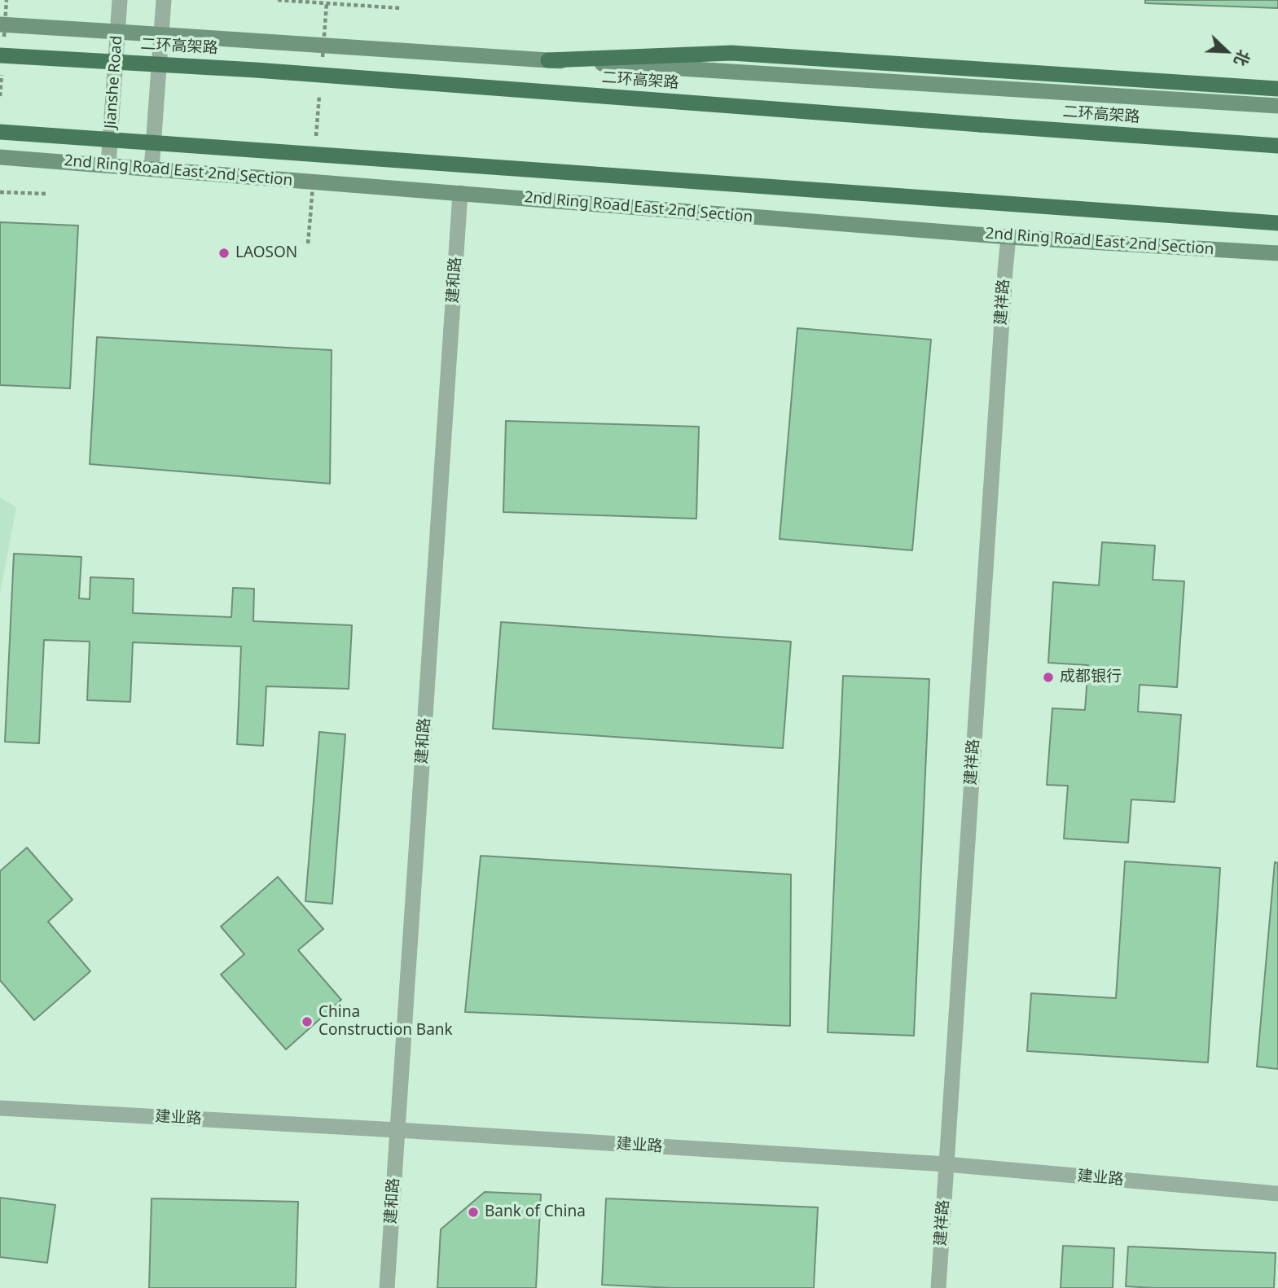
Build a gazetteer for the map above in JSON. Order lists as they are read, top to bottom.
{
  "streets": {
    "highway": ["二环高架路"],
    "main road": ["2nd Ring Road East 2nd Section"],
    "street": [
      "Jianshe Road",
      "建和路",
      "建祥路",
      "建业路"
    ]
  },
  "crossings": [
    ["Jianshe Road", "2nd Ring Road East 2nd Section"],
    ["2nd Ring Road East 2nd Section", "建和路"],
    ["2nd Ring Road East 2nd Section", "建祥路"],
    ["建和路", "建业路"],
    ["建祥路", "建业路"]
  ],
  "places": [
    "LAOSON",
    "成都银行",
    "China Construction Bank",
    "Bank of China"
  ],
  "north": "bottom right"
}
